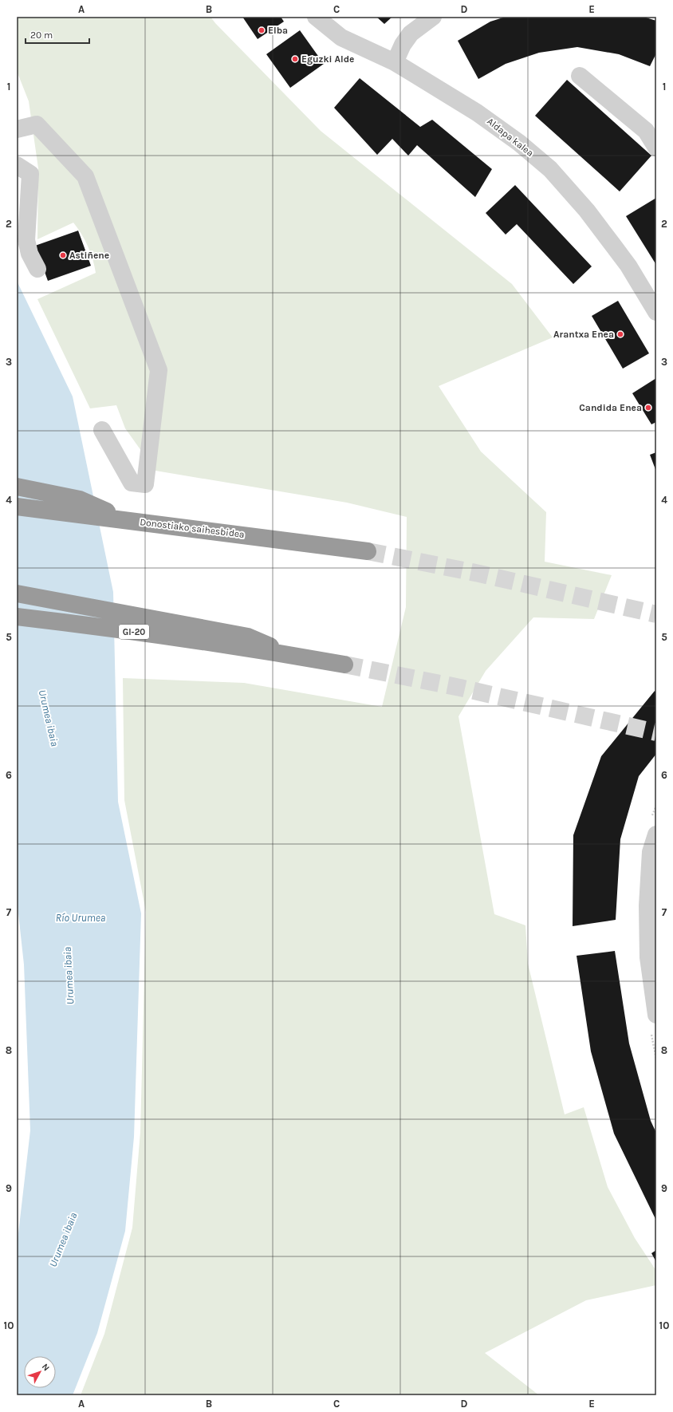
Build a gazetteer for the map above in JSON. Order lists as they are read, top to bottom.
{
  "streets": {
    "highway": ["Donostiako saihesbidea", "GI-20"],
    "street": ["Aldapa kalea"]
  },
  "water": ["Urumea ibaia", "Río Urumea"],
  "places": [
    "Elba",
    "Eguzki Alde",
    "Astiñene",
    "Arantxa Enea",
    "Candida Enea"
  ],
  "scale_bar": "20 m",
  "north": "top right",
  "grid": {
    "columns": [
      "A",
      "B",
      "C",
      "D",
      "E"
    ],
    "rows": [
      "1",
      "2",
      "3",
      "4",
      "5",
      "6",
      "7",
      "8",
      "9",
      "10"
    ]
  }
}
